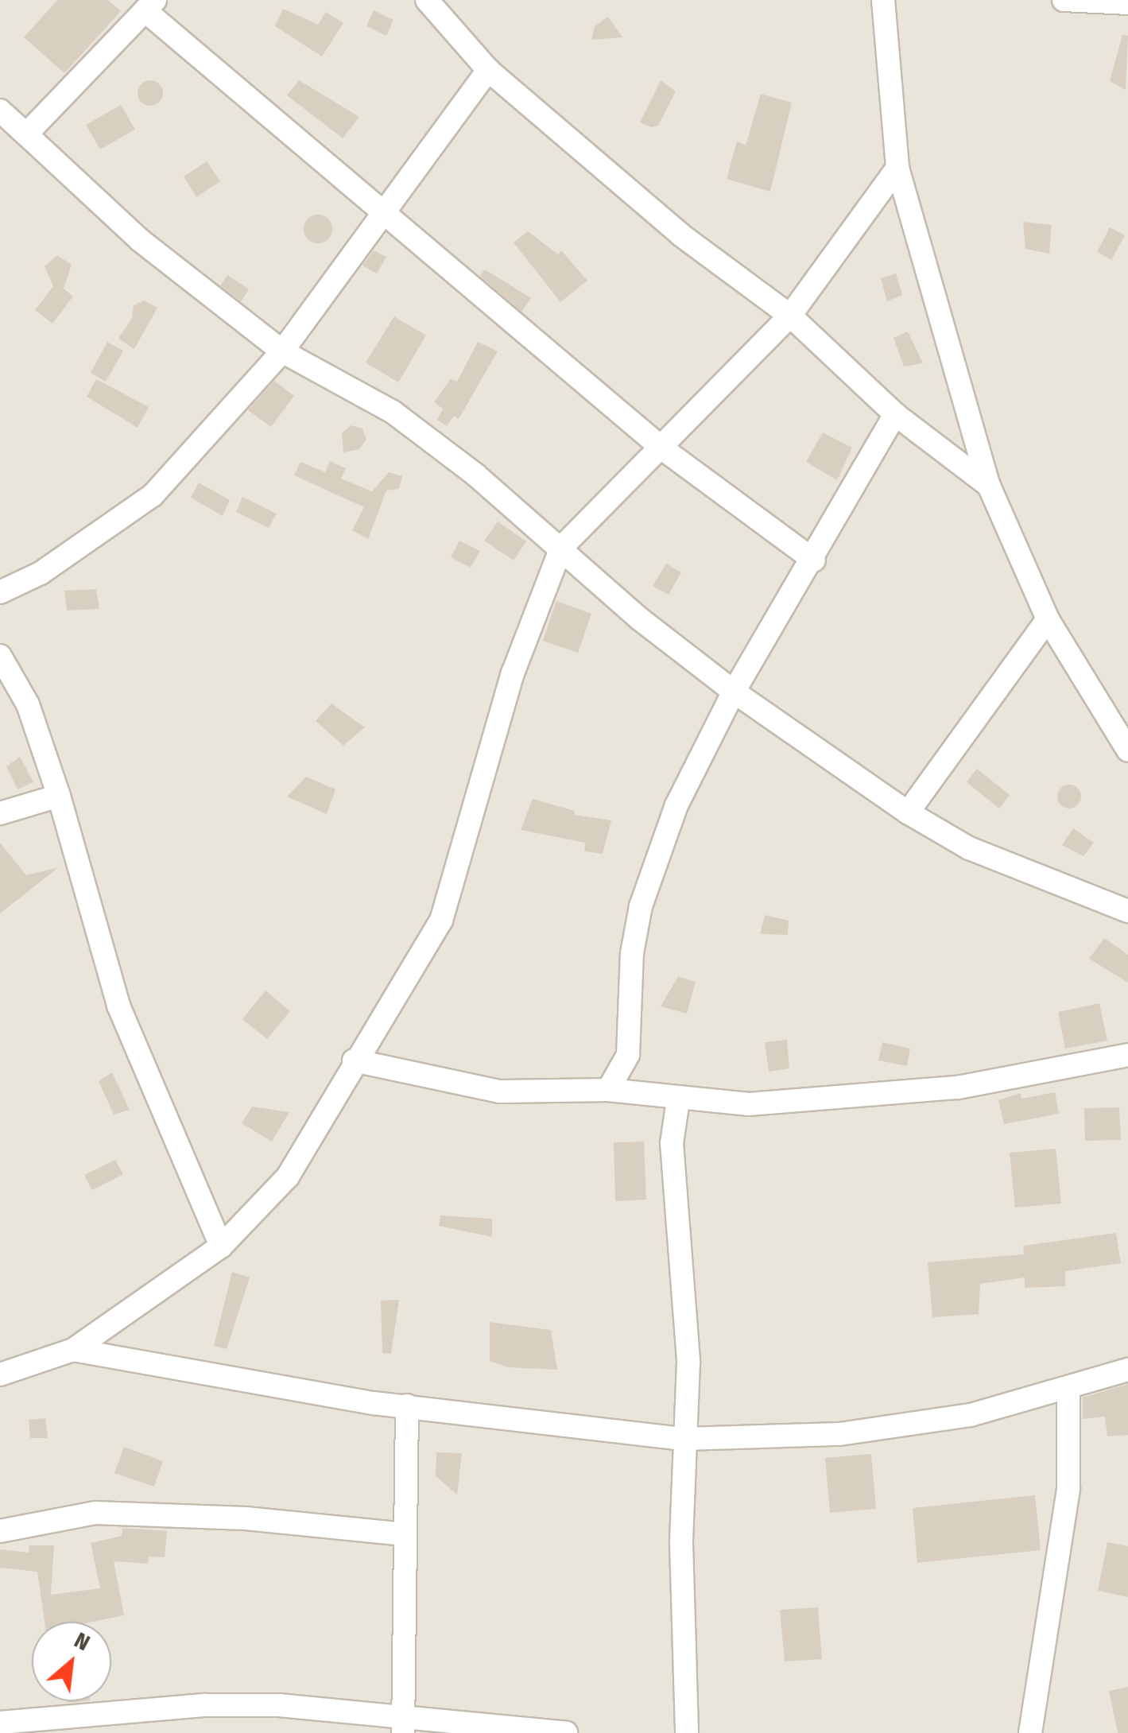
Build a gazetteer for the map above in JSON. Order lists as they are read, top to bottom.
{
  "north": "top right"
}
